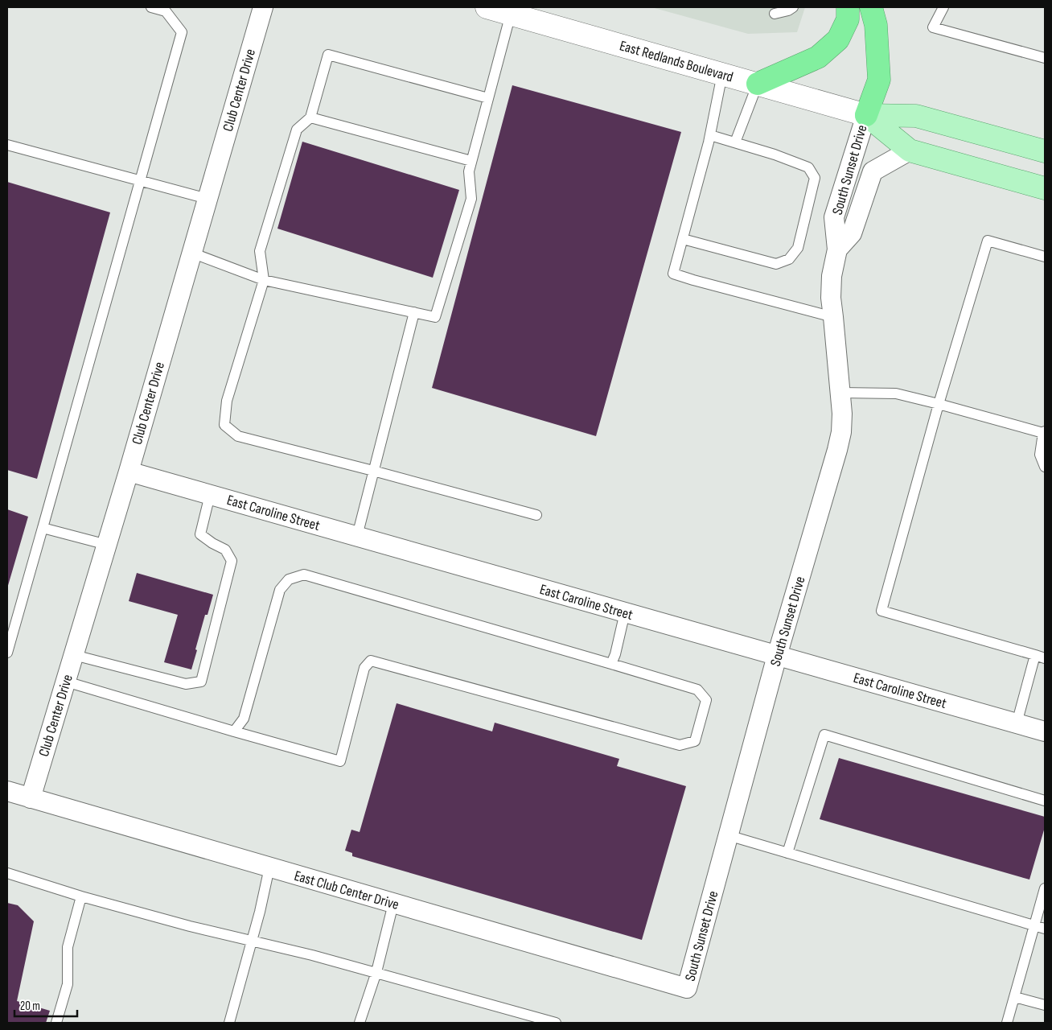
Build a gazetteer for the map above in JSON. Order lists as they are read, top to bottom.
{
  "streets": {
    "main road": ["East Redlands Boulevard"],
    "street": [
      "Club Center Drive",
      "South Sunset Drive",
      "East Caroline Street",
      "East Club Center Drive"
    ]
  },
  "crossings": [
    ["East Redlands Boulevard", "South Sunset Drive"],
    ["Club Center Drive", "East Caroline Street"],
    ["Club Center Drive", "East Club Center Drive"],
    ["South Sunset Drive", "East Caroline Street"],
    ["South Sunset Drive", "East Club Center Drive"]
  ],
  "scale_bar": "20 m"
}
